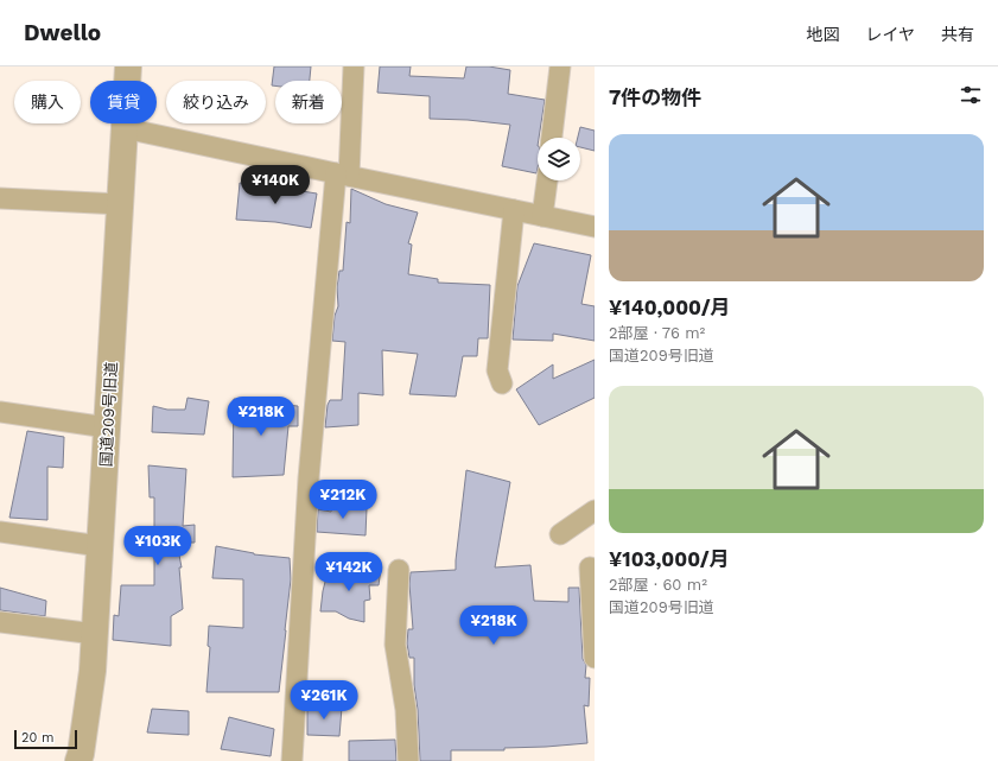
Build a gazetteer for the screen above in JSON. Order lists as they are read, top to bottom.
{
  "streets": {
    "street": ["国道209号旧道"]
  },
  "scale_bar": "20 m",
  "page": {
    "header": "Dwello",
    "nav": ["地図", "レイヤ", "共有"],
    "heading": "7件の物件",
    "chip": [
      "購入",
      "賃貸",
      "絞り込み",
      "新着"
    ],
    "list": [
      {
        "name": "¥140,000/月",
        "note": "2部屋 · 76 m² · 国道209号旧道"
      },
      {
        "name": "¥103,000/月",
        "note": "2部屋 · 60 m² · 国道209号旧道"
      }
    ],
    "price": [
      "¥140K",
      "¥218K",
      "¥212K",
      "¥103K",
      "¥142K",
      "¥218K",
      "¥261K"
    ],
    "scale": "20 m"
  }
}
